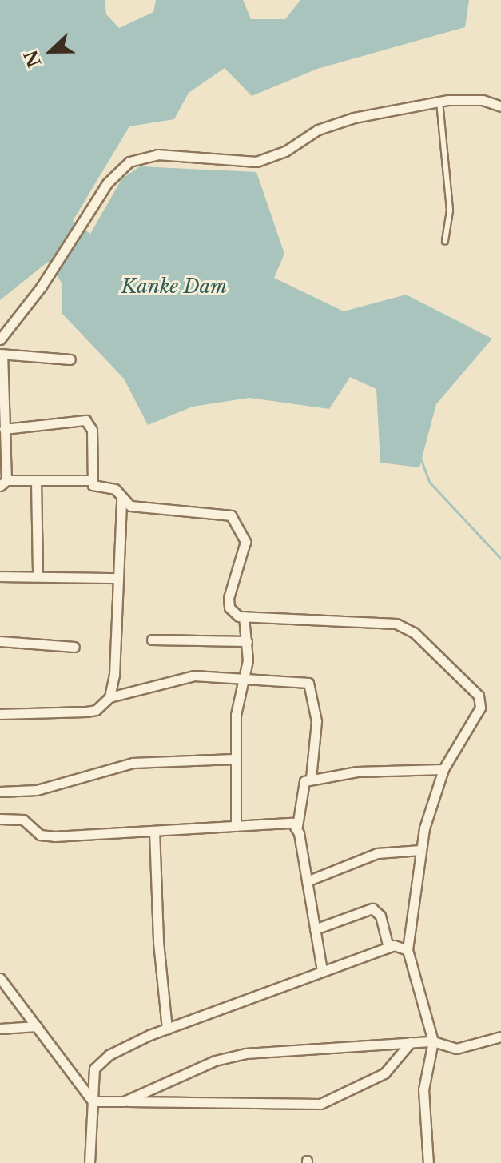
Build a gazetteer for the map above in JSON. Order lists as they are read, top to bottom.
{
  "water": ["Kanke Dam"],
  "north": "left"
}
